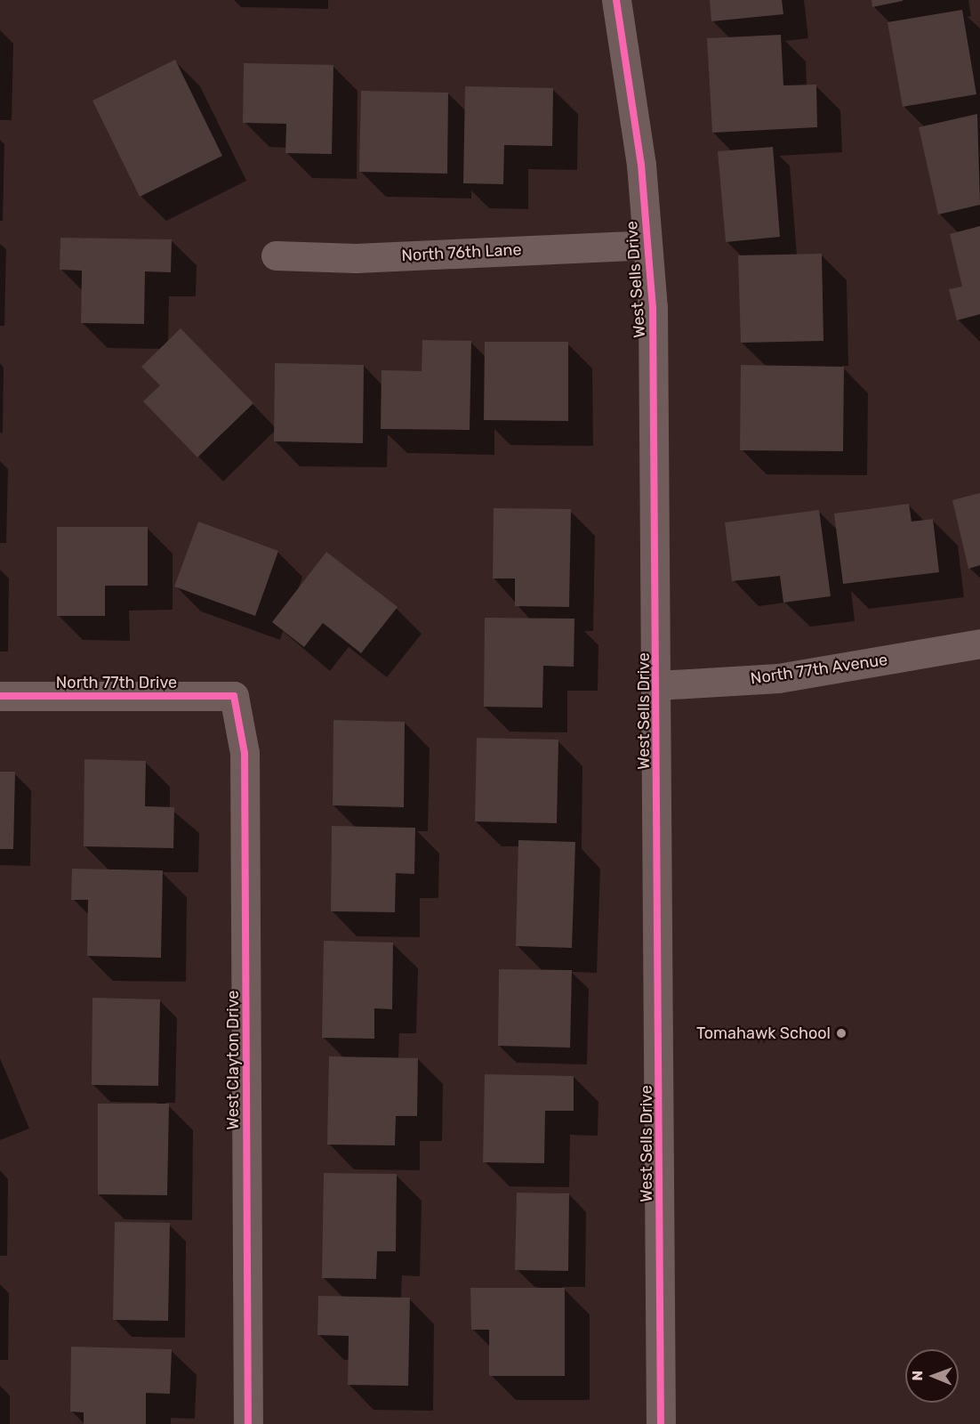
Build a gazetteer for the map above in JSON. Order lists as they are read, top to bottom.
{
  "streets": {
    "street": [
      "North 76th Lane",
      "West Sells Drive",
      "North 77th Avenue",
      "North 77th Drive",
      "West Clayton Drive"
    ]
  },
  "crossings": [
    ["North 76th Lane", "West Sells Drive"],
    ["West Sells Drive", "North 77th Avenue"],
    ["North 77th Drive", "West Clayton Drive"]
  ],
  "places": ["Tomahawk School"],
  "north": "left"
}
